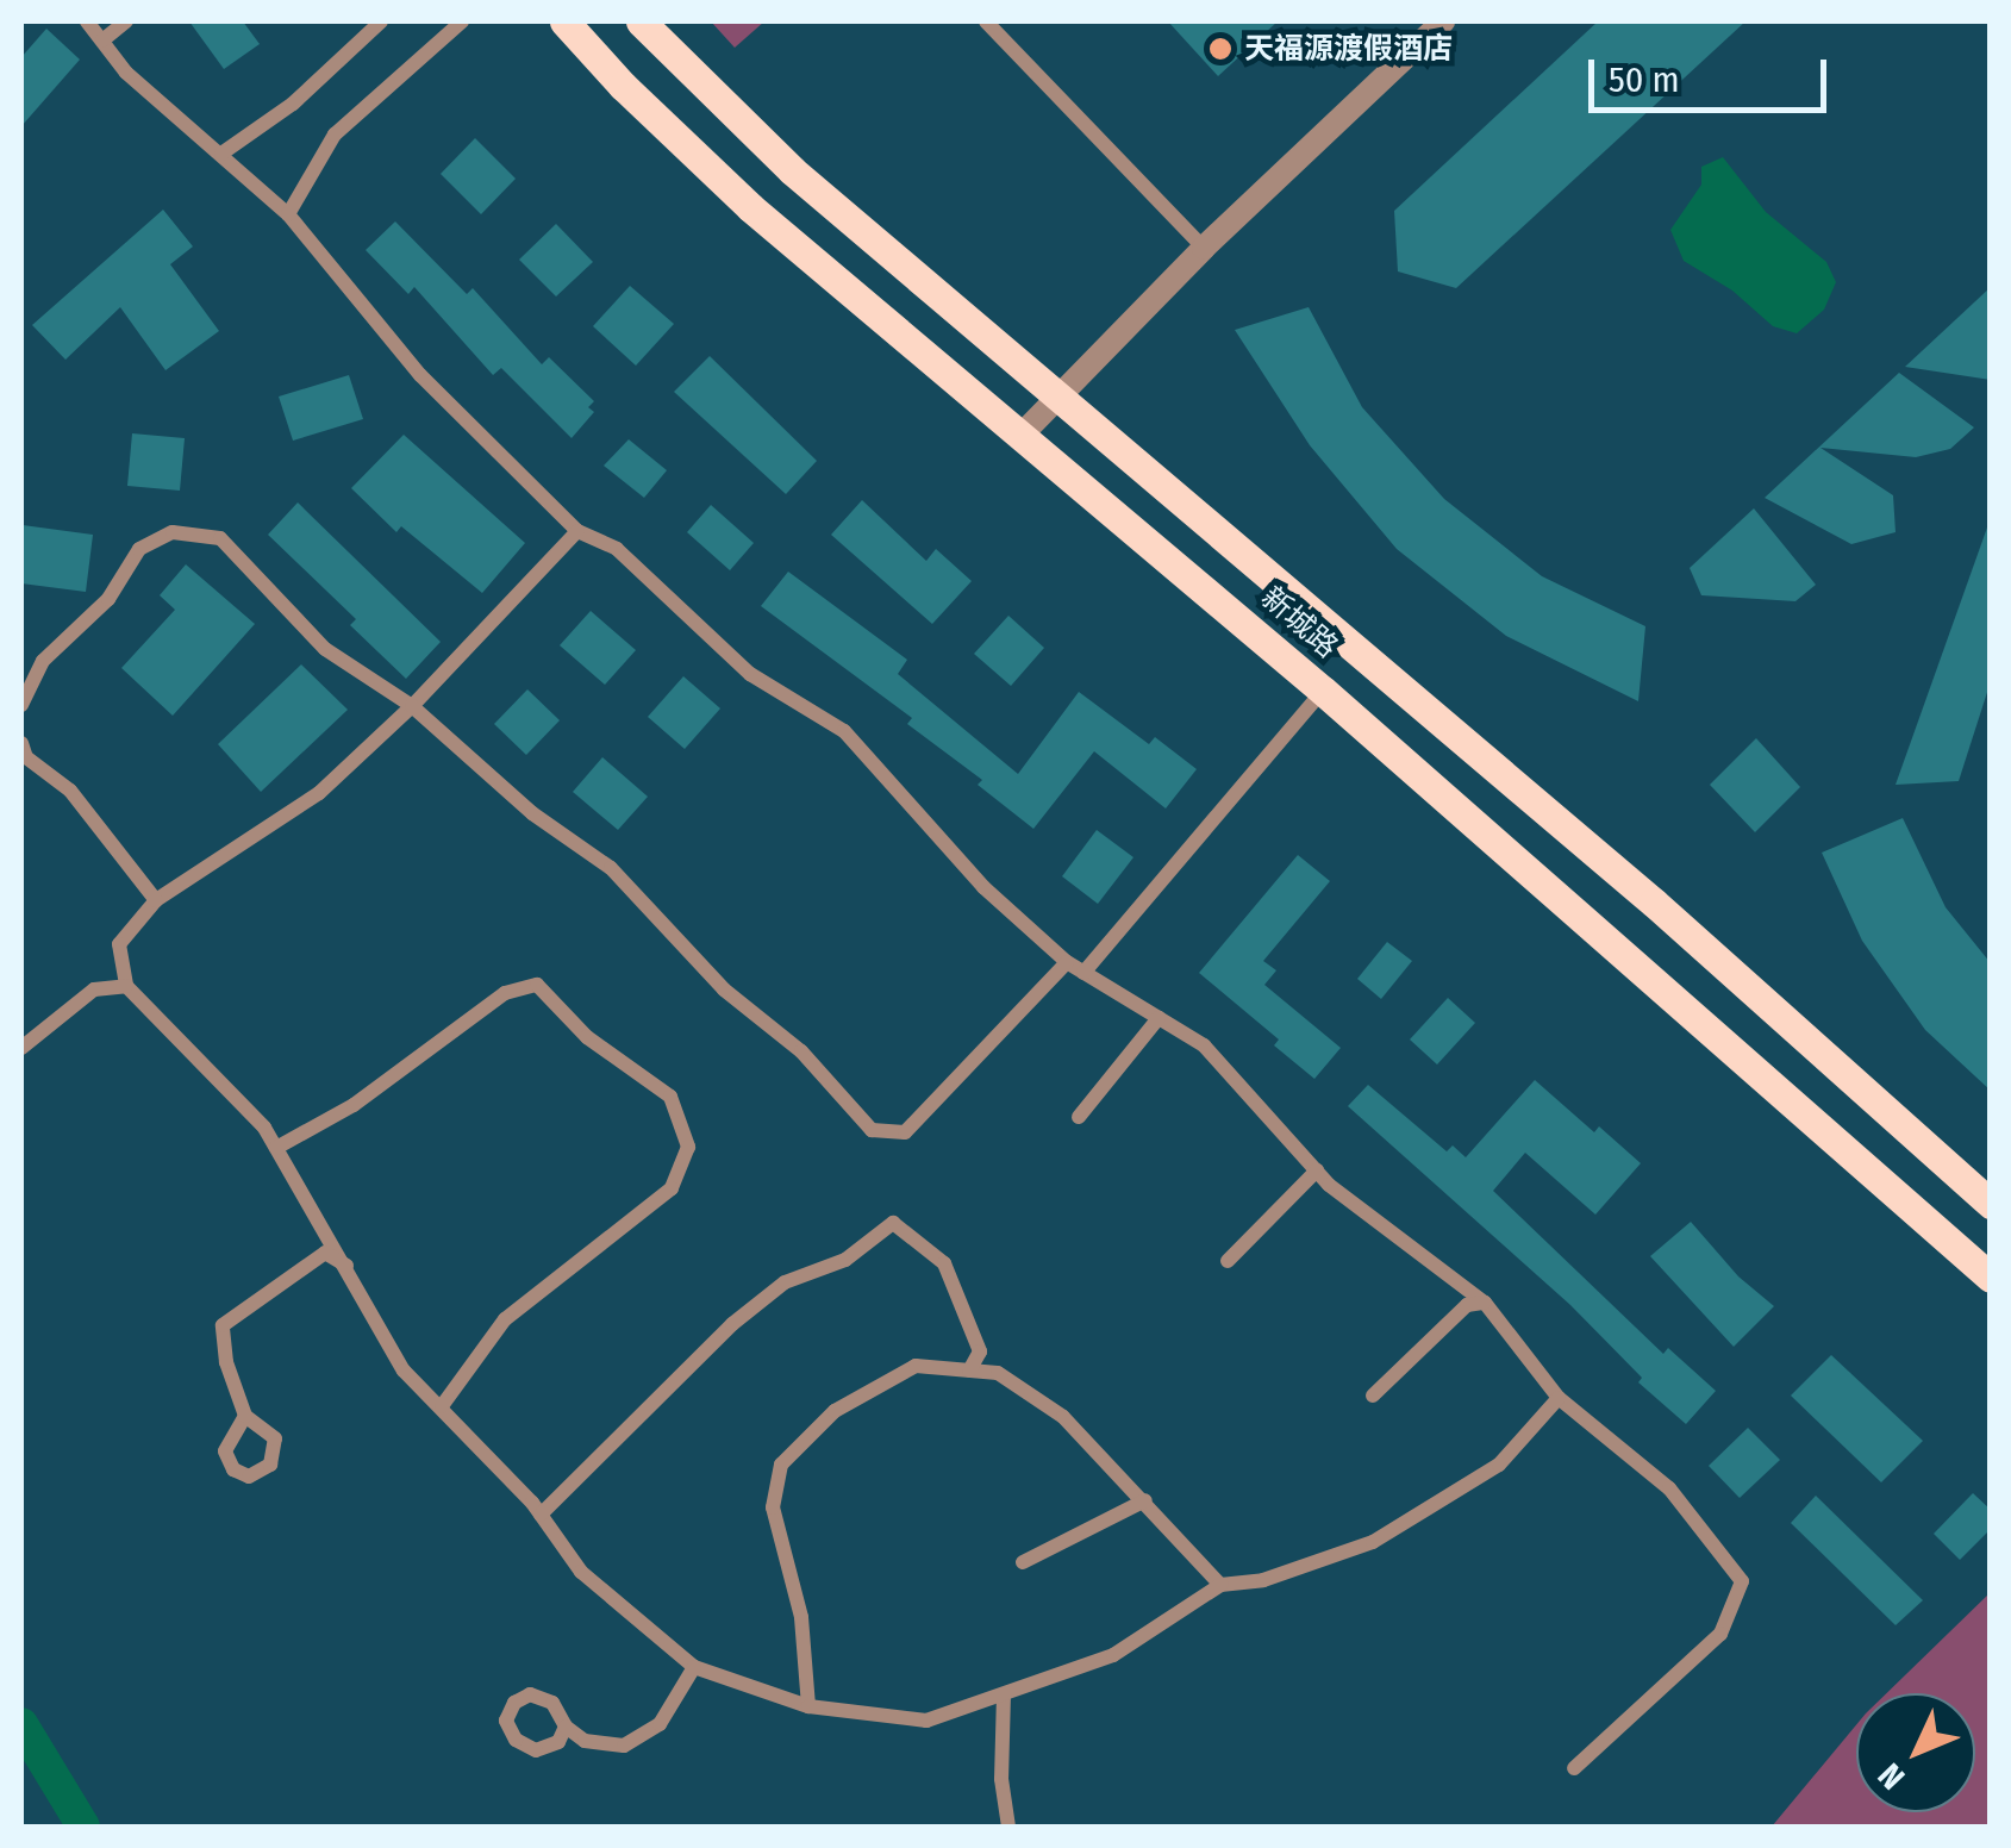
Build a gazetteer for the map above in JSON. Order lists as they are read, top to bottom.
{
  "streets": {
    "main road": ["新城路"]
  },
  "places": ["天福源渡假酒店"],
  "scale_bar": "50 m",
  "north": "bottom left"
}
